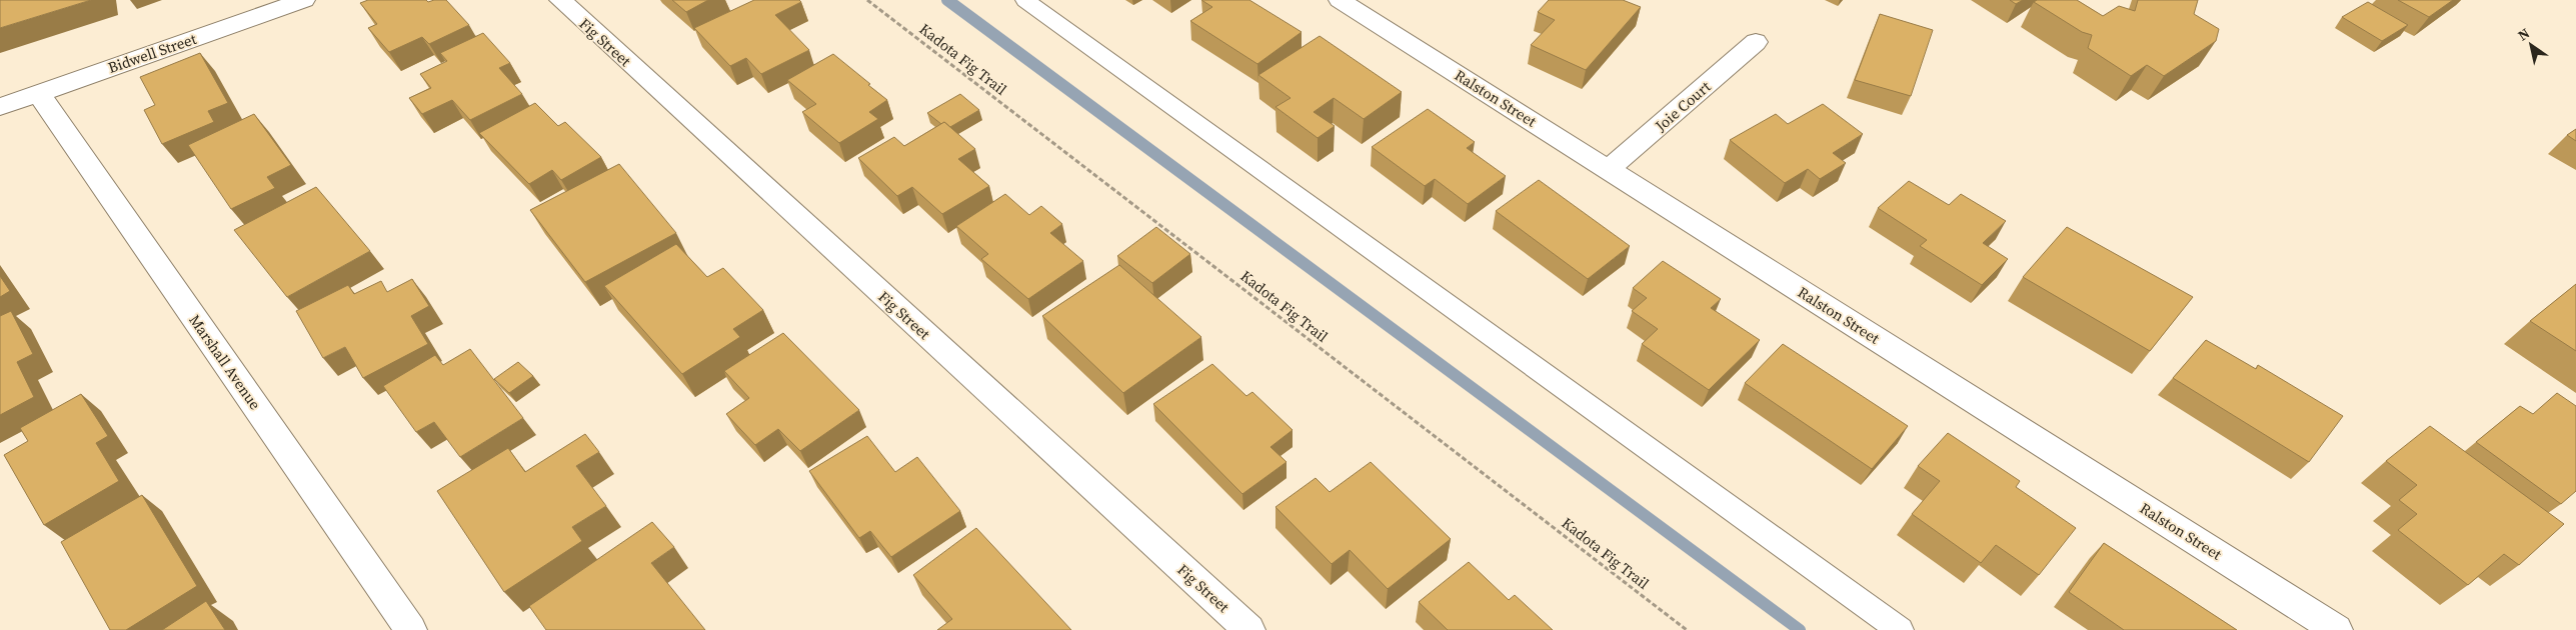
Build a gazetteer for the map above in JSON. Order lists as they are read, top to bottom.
{
  "streets": {
    "street": [
      "Fig Street",
      "Bidwell Street",
      "Ralston Street",
      "Joie Court",
      "Marshall Avenue"
    ],
    "path": ["Kadota Fig Trail"]
  },
  "crossings": [
    ["Bidwell Street", "Marshall Avenue"],
    ["Ralston Street", "Joie Court"]
  ],
  "north": "top left"
}
